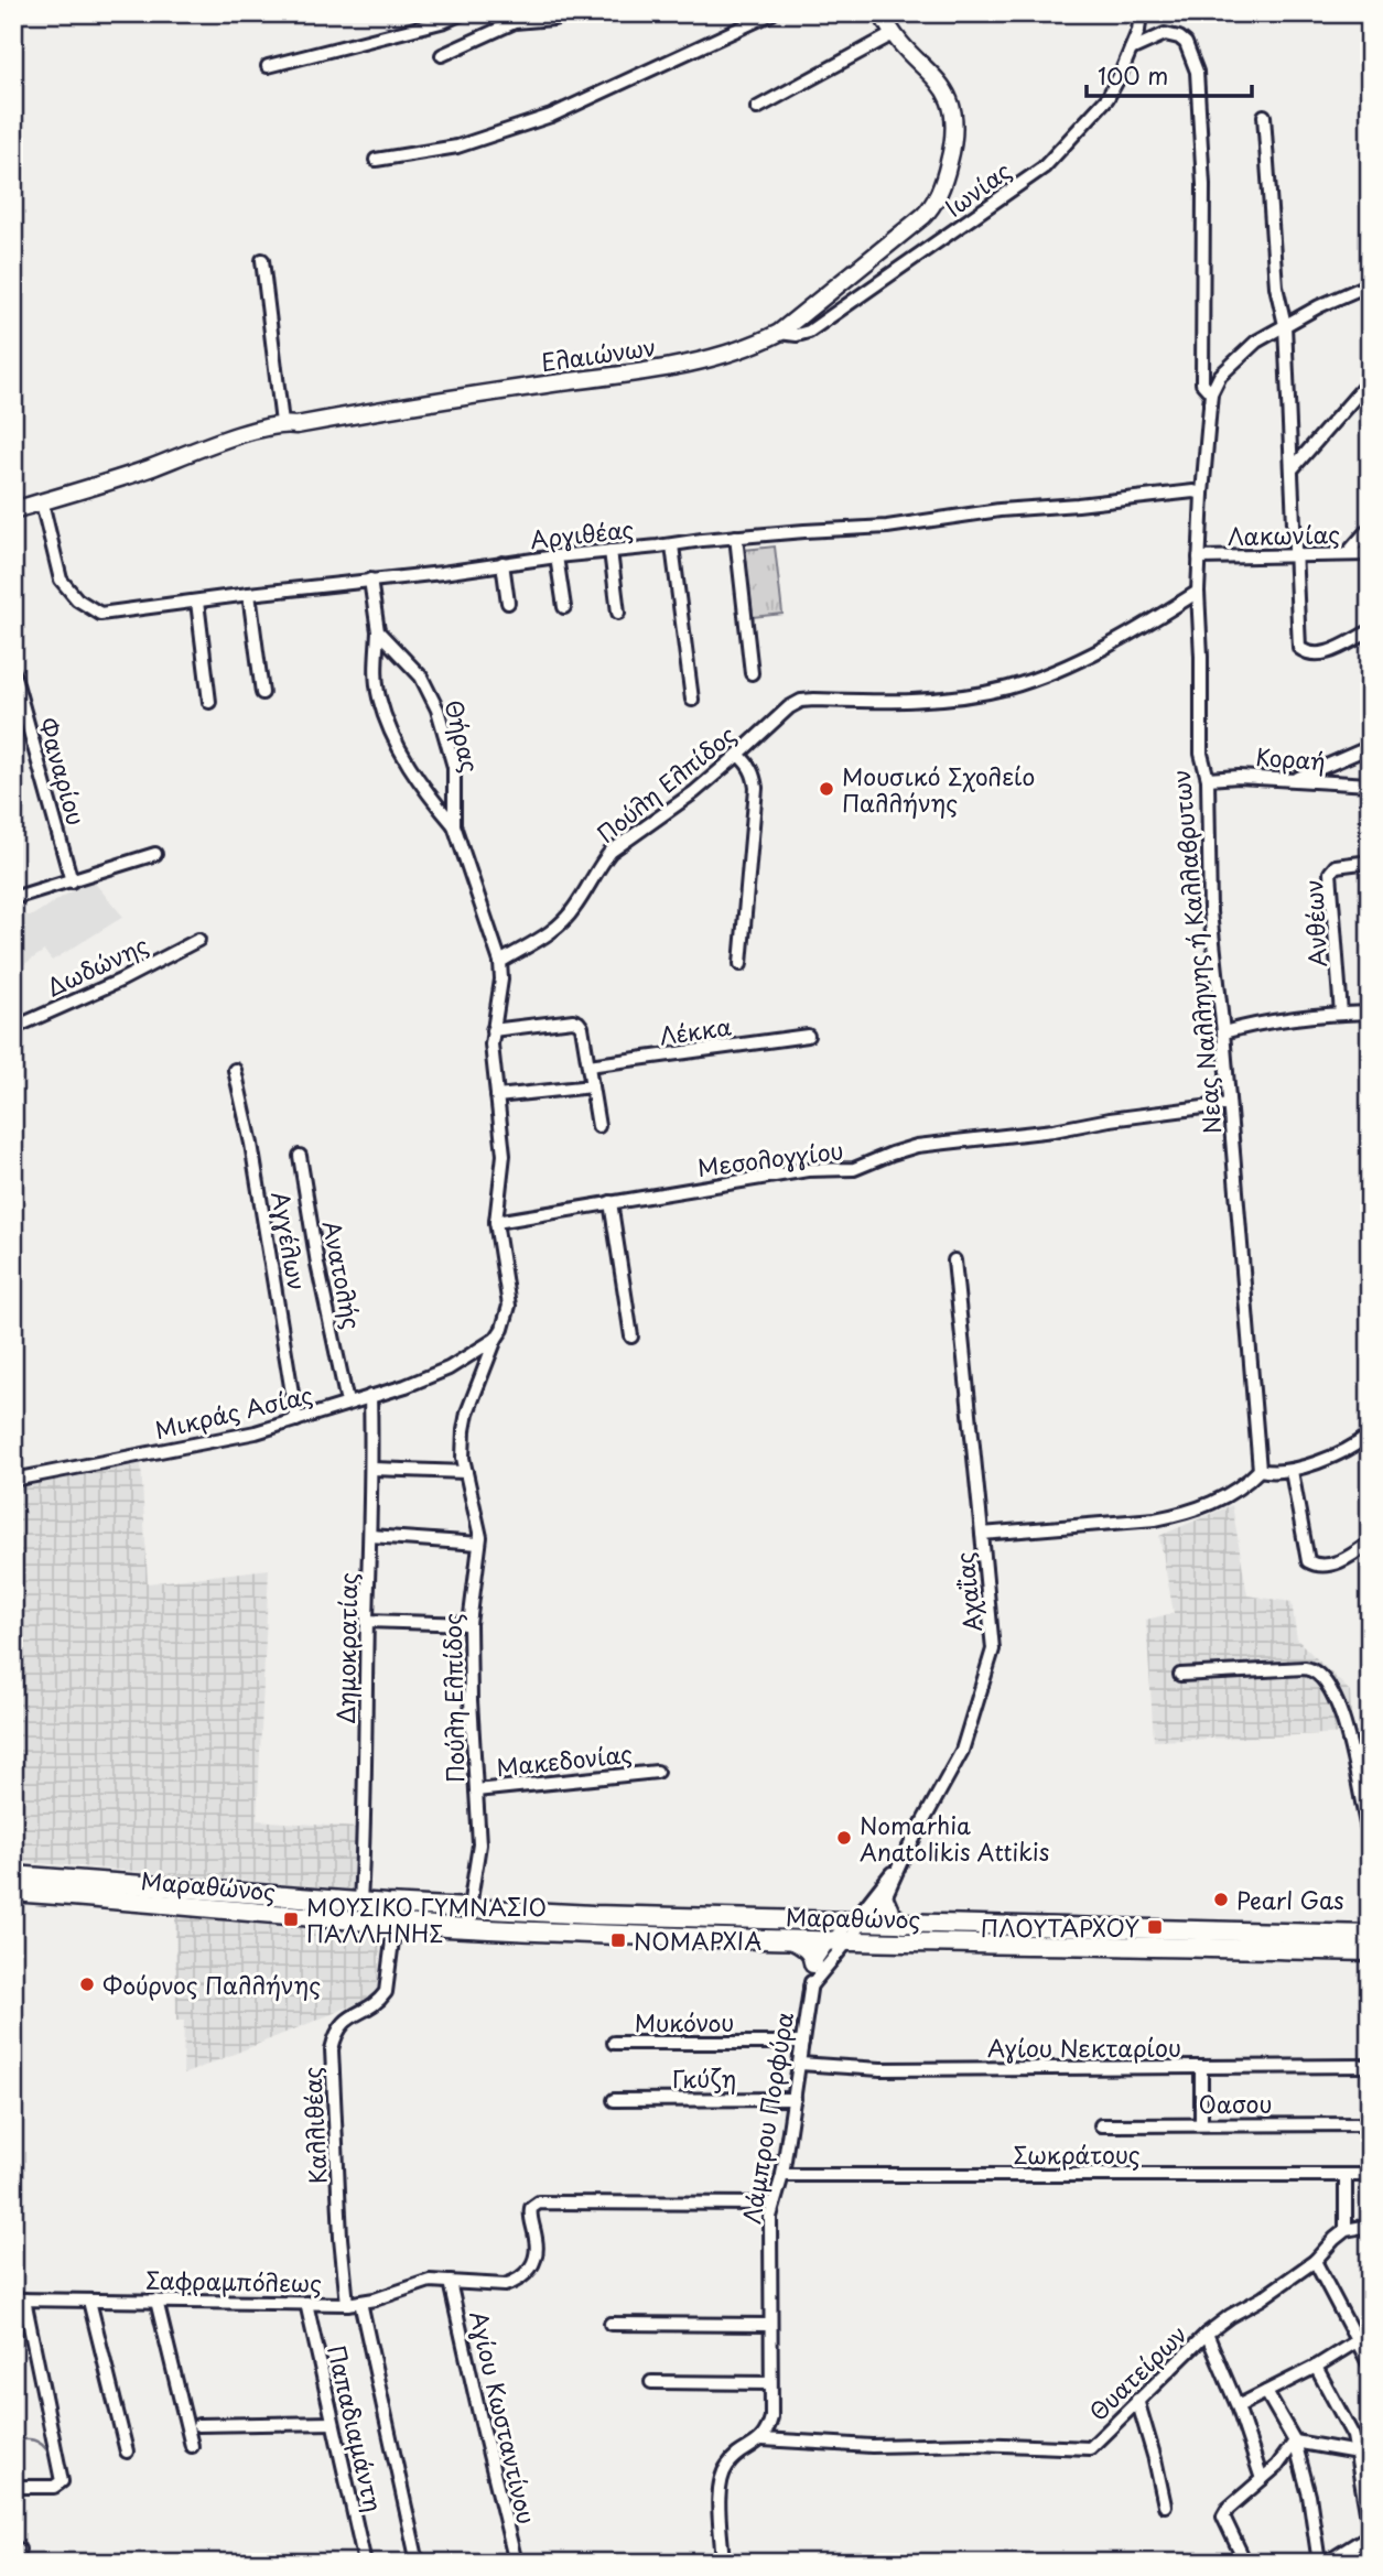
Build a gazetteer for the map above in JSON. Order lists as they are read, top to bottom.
{
  "streets": {
    "main road": ["Ελαιώνων", "Μαραθώνος"],
    "street": [
      "Ιωνίας",
      "Αργιθέας",
      "Λακωνίας",
      "Θήρας",
      "Κοραή",
      "Φαναρίου",
      "Πούλη Ελπίδος",
      "Ανθέων",
      "Νεας Nαλληνης ή Καλλαβρυτων",
      "Δωδώνης",
      "Λέκκα",
      "Μεσολογγίου",
      "Αγγέλων",
      "Ανατολής",
      "Μικράς Ασίας",
      "Αχαΐας",
      "Δημοκρατίας",
      "Μακεδονίας",
      "Μυκόνου",
      "Αγίου Νεκταρίου",
      "Γκύζη",
      "Οασου",
      "Λάμπρου Πορφύρα",
      "Καλλιθέας",
      "Σωκράτους",
      "Σαφραμπόλεως",
      "Θυατείρων",
      "Αγίου Κωσταντίνου",
      "Παπαδιαμάντη"
    ]
  },
  "crossings": [
    ["Ιωνίας", "Ελαιώνων"],
    ["Ελαιώνων", "Αργιθέας"],
    ["Αργιθέας", "Θήρας"],
    ["Αργιθέας", "Νεας Nαλληνης ή Καλλαβρυτων"],
    ["Λακωνίας", "Νεας Nαλληνης ή Καλλαβρυτων"],
    ["Θήρας", "Πούλη Ελπίδος"],
    ["Κοραή", "Νεας Nαλληνης ή Καλλαβρυτων"],
    ["Πούλη Ελπίδος", "Νεας Nαλληνης ή Καλλαβρυτων"],
    ["Πούλη Ελπίδος", "Μεσολογγίου"],
    ["Πούλη Ελπίδος", "Μικράς Ασίας"],
    ["Πούλη Ελπίδος", "Μακεδονίας"],
    ["Πούλη Ελπίδος", "Μαραθώνος"],
    ["Νεας Nαλληνης ή Καλλαβρυτων", "Μεσολογγίου"],
    ["Νεας Nαλληνης ή Καλλαβρυτων", "Αχαΐας"],
    ["Αγγέλων", "Μικράς Ασίας"],
    ["Ανατολής", "Μικράς Ασίας"],
    ["Μικράς Ασίας", "Δημοκρατίας"],
    ["Αχαΐας", "Μαραθώνος"],
    ["Αχαΐας", "Λάμπρου Πορφύρα"],
    ["Δημοκρατίας", "Μαραθώνος"],
    ["Μαραθώνος", "Λάμπρου Πορφύρα"],
    ["Μαραθώνος", "Καλλιθέας"],
    ["Μυκόνου", "Λάμπρου Πορφύρα"],
    ["Αγίου Νεκταρίου", "Λάμπρου Πορφύρα"],
    ["Γκύζη", "Λάμπρου Πορφύρα"],
    ["Λάμπρου Πορφύρα", "Σωκράτους"],
    ["Λάμπρου Πορφύρα", "Σαφραμπόλεως"],
    ["Λάμπρου Πορφύρα", "Θυατείρων"],
    ["Καλλιθέας", "Σαφραμπόλεως"],
    ["Σαφραμπόλεως", "Αγίου Κωσταντίνου"],
    ["Σαφραμπόλεως", "Παπαδιαμάντη"]
  ],
  "places": {
    "other": [
      "Μουσικό Σχολείο Παλλήνης",
      "Nomarhia Anatolikis Attikis",
      "Pearl Gas",
      "Φούρνος Παλλήνης"
    ],
    "transit": ["ΜΟΥΣΙΚΟ ΓΥΜΝΑΣΙΟ ΠΑΛΛΗΝΗΣ", "ΠΛΟΥΤΑΡΧΟΥ", "ΝΟΜΑΡΧΙΑ"]
  },
  "scale_bar": "100 m"
}
